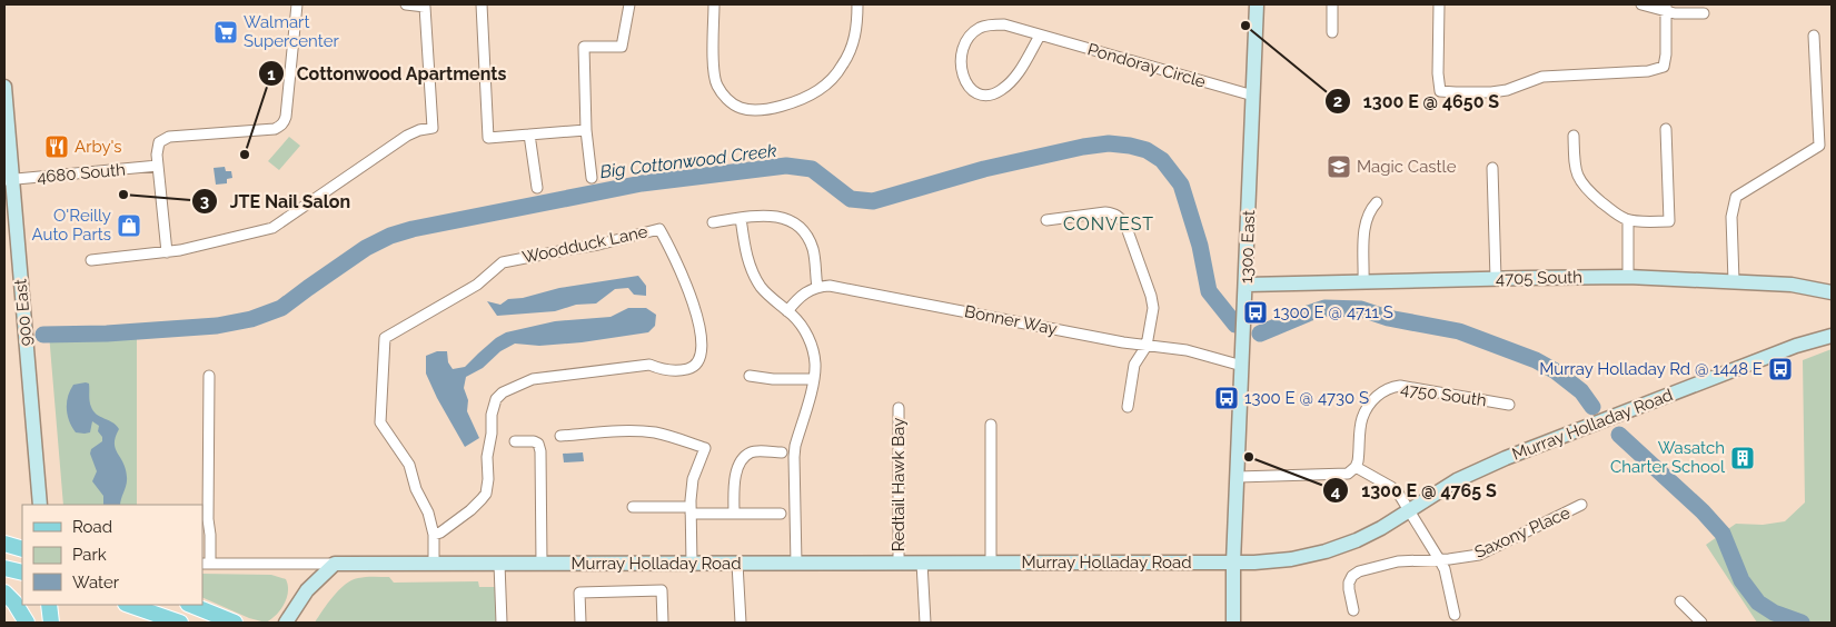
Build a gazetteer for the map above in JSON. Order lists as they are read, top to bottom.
{
  "streets": {
    "main road": [
      "1300 East",
      "4705 South",
      "900 East",
      "Murray Holladay Road"
    ],
    "street": [
      "Pondoray Circle",
      "4680 South",
      "Woodduck Lane",
      "Bonner Way",
      "4750 South",
      "Redtail Hawk Bay",
      "Saxony Place"
    ]
  },
  "crossings": [
    ["Pondoray Circle", "1300 East"],
    ["4680 South", "900 East"],
    ["1300 East", "4705 South"],
    ["1300 East", "Bonner Way"],
    ["1300 East", "Murray Holladay Road"],
    ["Murray Holladay Road", "Redtail Hawk Bay"]
  ],
  "districts": ["CONVEST"],
  "water": ["Big Cottonwood Creek"],
  "places": {
    "other": [
      "1300 E @ 4650 S",
      "Cottonwood Apartments",
      "JTE Nail Salon",
      "1300 E @ 4765 S"
    ],
    "supermarket": ["Walmart Supercenter"],
    "restaurant": ["Arby's"],
    "school or university": ["Magic Castle"],
    "shop": ["O'Reilly Auto Parts"],
    "bus stop": ["1300 E @ 4711 S", "Murray Holladay Rd @ 1448 E", "1300 E @ 4730 S"],
    "building": ["Wasatch Charter School"]
  },
  "legend": ["Road", "Park", "Water"]
}
